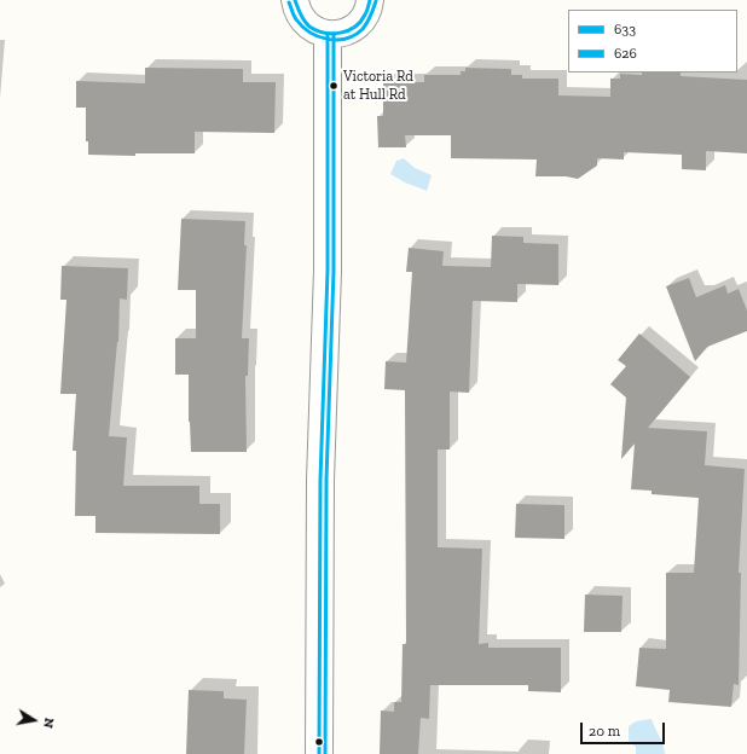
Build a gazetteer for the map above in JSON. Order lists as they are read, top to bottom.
{
  "places": ["Victoria Rd at Hull Rd"],
  "lines": ["transit line 633", "transit line 626"],
  "legend": ["633", "626"],
  "scale_bar": "20 m",
  "north": "right"
}
